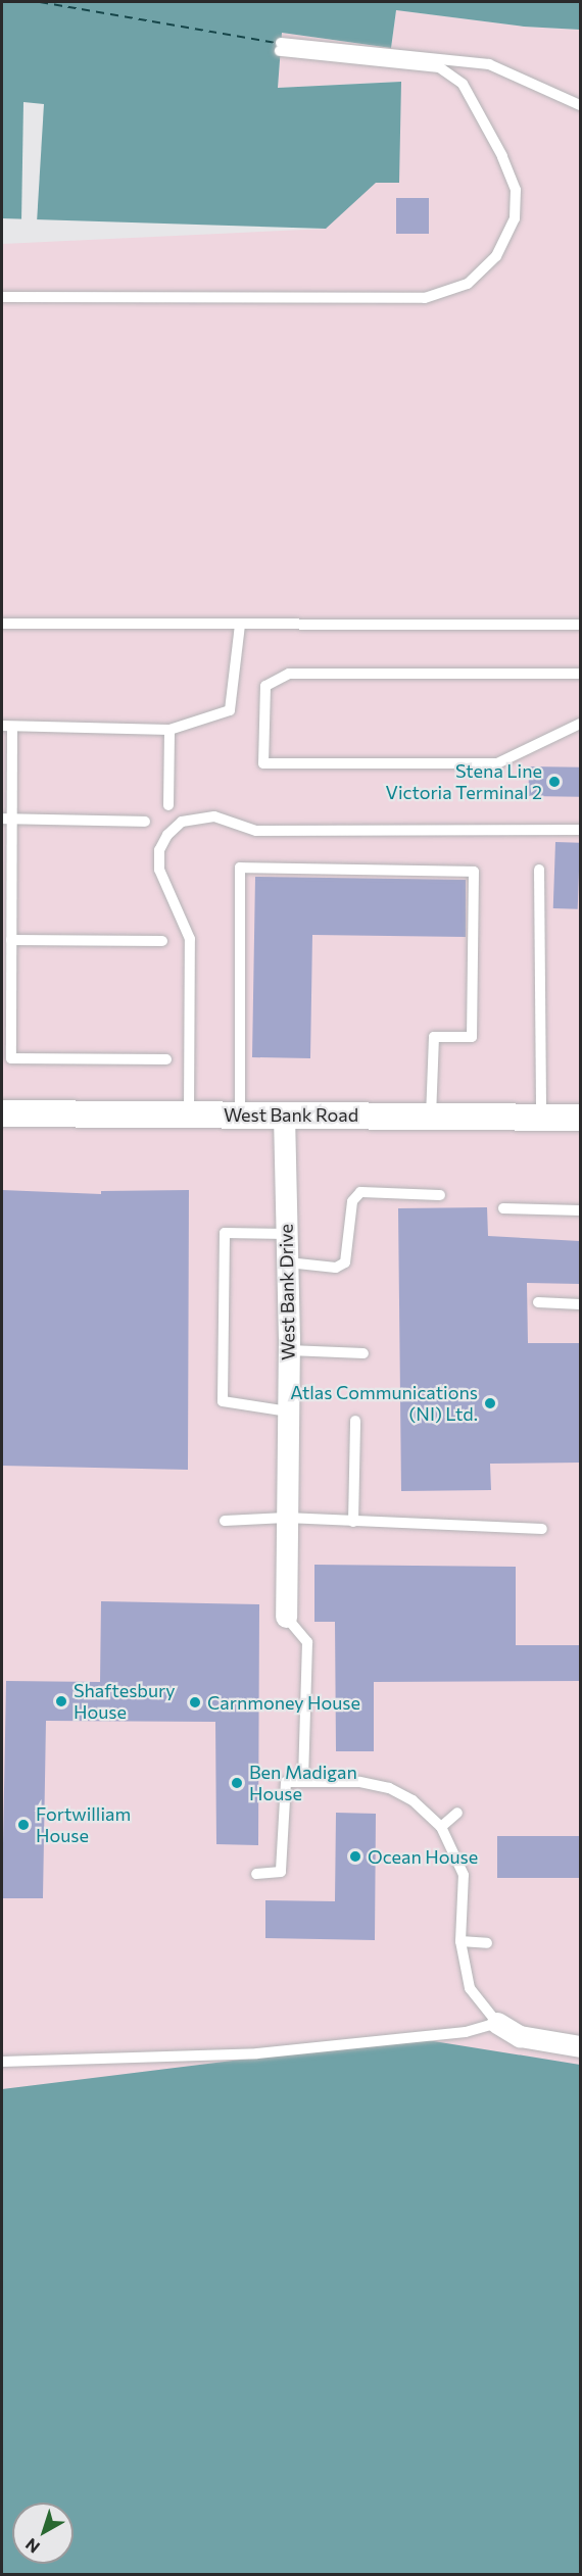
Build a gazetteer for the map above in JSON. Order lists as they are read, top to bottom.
{
  "streets": {
    "street": ["West Bank Road", "West Bank Drive"]
  },
  "crossings": [
    ["West Bank Road", "West Bank Drive"]
  ],
  "places": [
    "Stena Line Victoria Terminal 2",
    "Atlas Communications (NI) Ltd.",
    "Shaftesbury House",
    "Carnmoney House",
    "Ben Madigan House",
    "Fortwilliam House",
    "Ocean House"
  ],
  "north": "bottom left"
}
